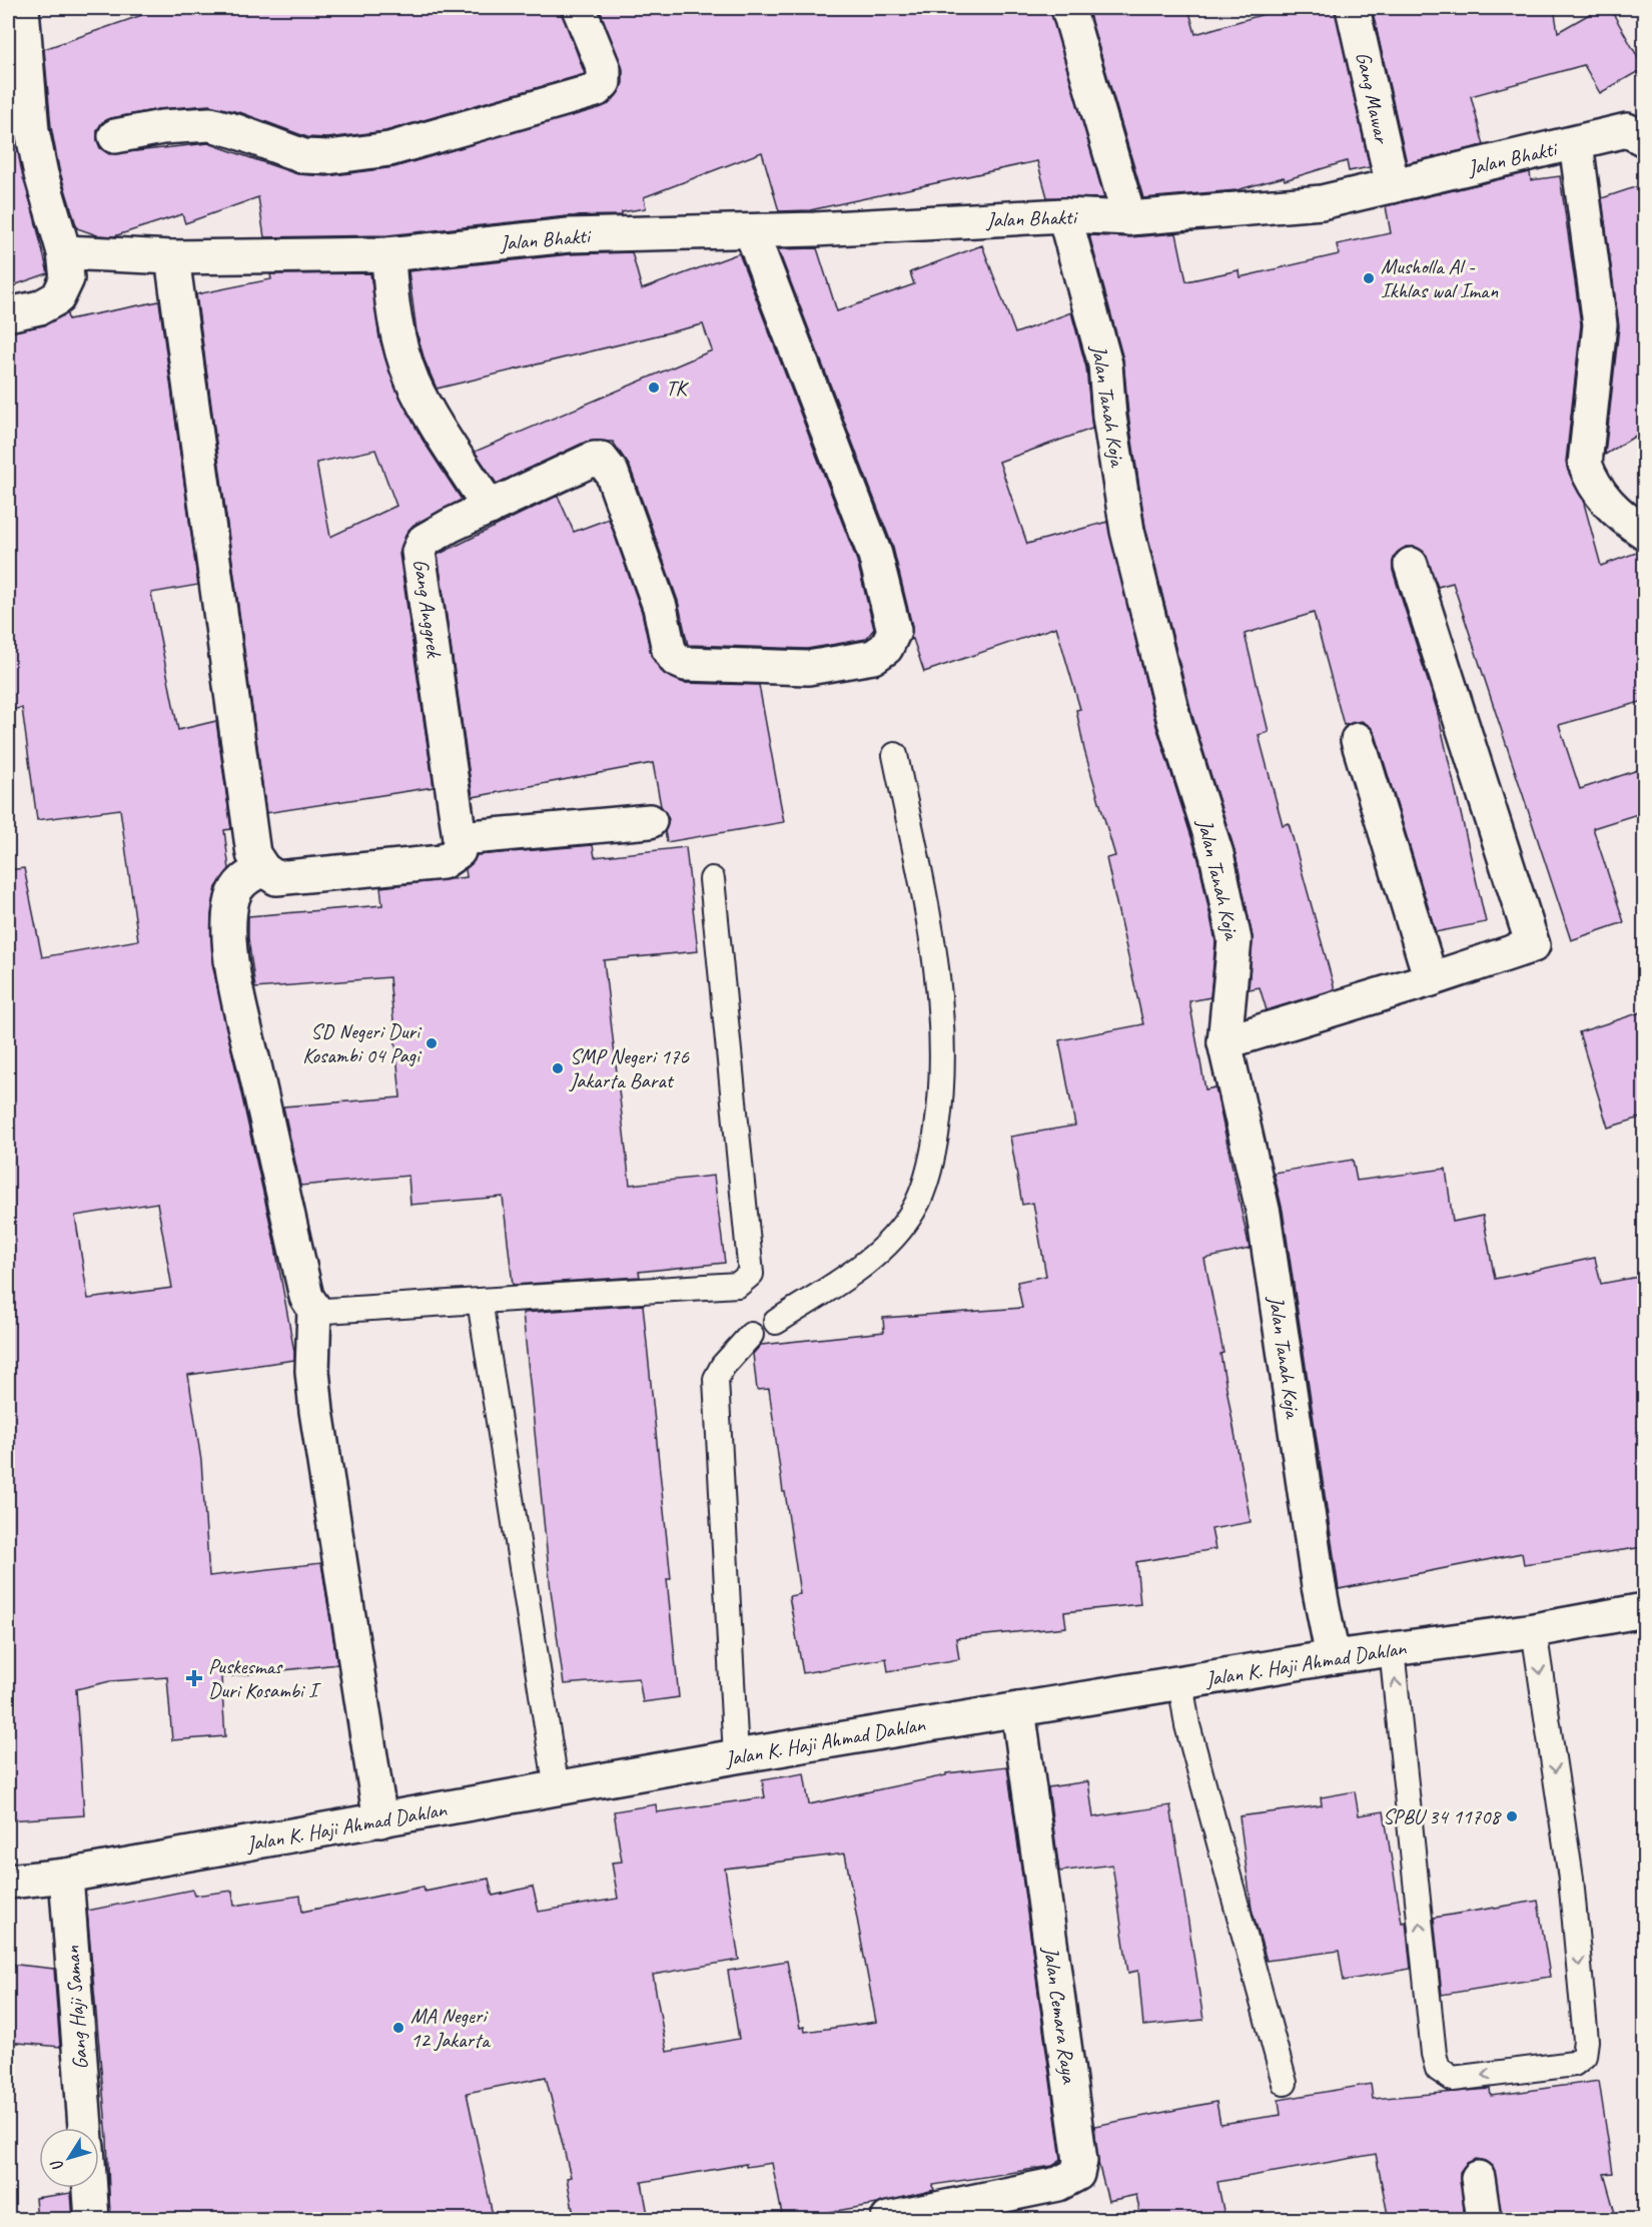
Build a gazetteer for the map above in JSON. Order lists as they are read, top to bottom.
{
  "streets": {
    "street": [
      "Gang Mawar",
      "Jalan Bhakti",
      "Jalan Tanah Koja",
      "Gang Anggrek",
      "Jalan K. Haji Ahmad Dahlan",
      "Gang Haji Saman",
      "Jalan Cemara Raya"
    ]
  },
  "crossings": [
    ["Gang Mawar", "Jalan Bhakti"],
    ["Jalan Bhakti", "Jalan Tanah Koja"],
    ["Jalan Bhakti", "Gang Anggrek"],
    ["Jalan Tanah Koja", "Jalan K. Haji Ahmad Dahlan"],
    ["Jalan K. Haji Ahmad Dahlan", "Gang Haji Saman"],
    ["Jalan K. Haji Ahmad Dahlan", "Jalan Cemara Raya"]
  ],
  "places": {
    "other": [
      "Musholla Al - Ikhlas wal Iman",
      "TK",
      "SD Negeri Duri Kosambi 04 Pagi",
      "SMP Negeri 176 Jakarta Barat",
      "SPBU 34 11708",
      "MA Negeri 12 Jakarta"
    ],
    "health": ["Puskesmas Duri Kosambi I"]
  },
  "north": "bottom left"
}
